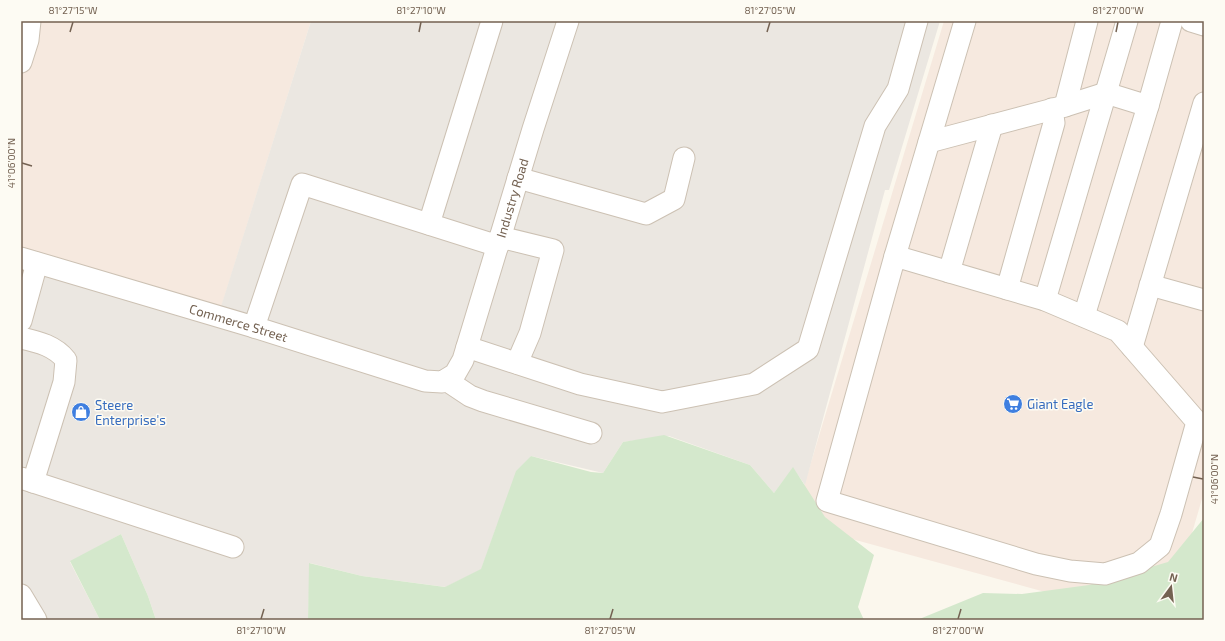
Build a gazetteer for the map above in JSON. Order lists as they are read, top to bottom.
{
  "streets": {
    "street": ["Industry Road", "Commerce Street"]
  },
  "crossings": [
    ["Industry Road", "Commerce Street"]
  ],
  "places": {
    "supermarket": ["Giant Eagle"],
    "shop": ["Steere Enterprise's"]
  },
  "north": "top",
  "coordinates": [
    "81°27'15\"W",
    "81°27'10\"W",
    "81°27'05\"W",
    "81°27'00\"W",
    "41°06'00\"N"
  ]
}
